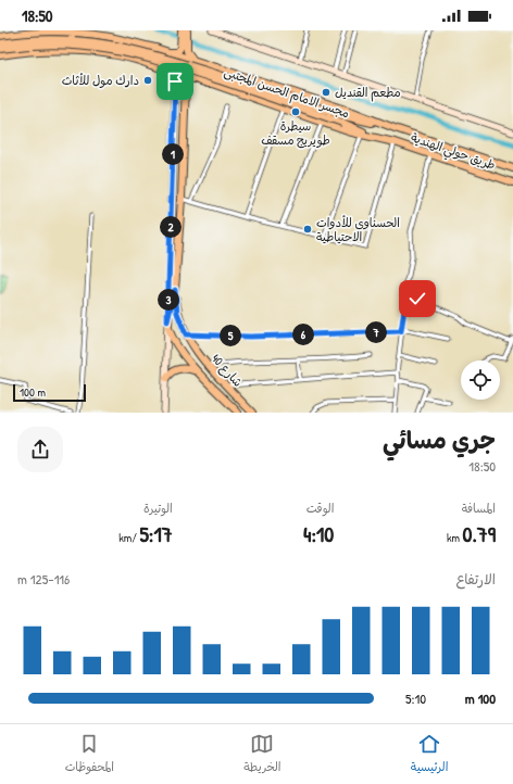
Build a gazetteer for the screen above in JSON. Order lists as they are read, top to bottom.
{
  "streets": {
    "main road": ["مجسر الامام الحسن المجتبى", "طريق حولي الهندية", "شارع 40"]
  },
  "crossings": [
    ["مجسر الامام الحسن المجتبى", "طريق حولي الهندية"]
  ],
  "places": [
    "دارك مول للأثاث",
    "مطعم القنديل",
    "سيطرة طويريج مسقف",
    "الحسناوي للأدوات الاحتياطية"
  ],
  "scale_bar": "100 m",
  "page": {
    "status": "18:50",
    "pins": [
      "1",
      "2",
      "3",
      "7",
      "6",
      "5"
    ],
    "scale": "100 m",
    "heading": ["جري مسائي", "18:50"],
    "stats": [
      ["المسافة", "0.79 km"],
      ["الوقت", "4:10"],
      ["الوتيرة", "5:17 /km"]
    ],
    "chart": ["الارتفاع", "116–125 m"],
    "list": [
      {
        "name": "100 m",
        "note": "5:10"
      }
    ],
    "tabs": ["الرئيسية", "الخريطة", "المحفوظات"]
  }
}
